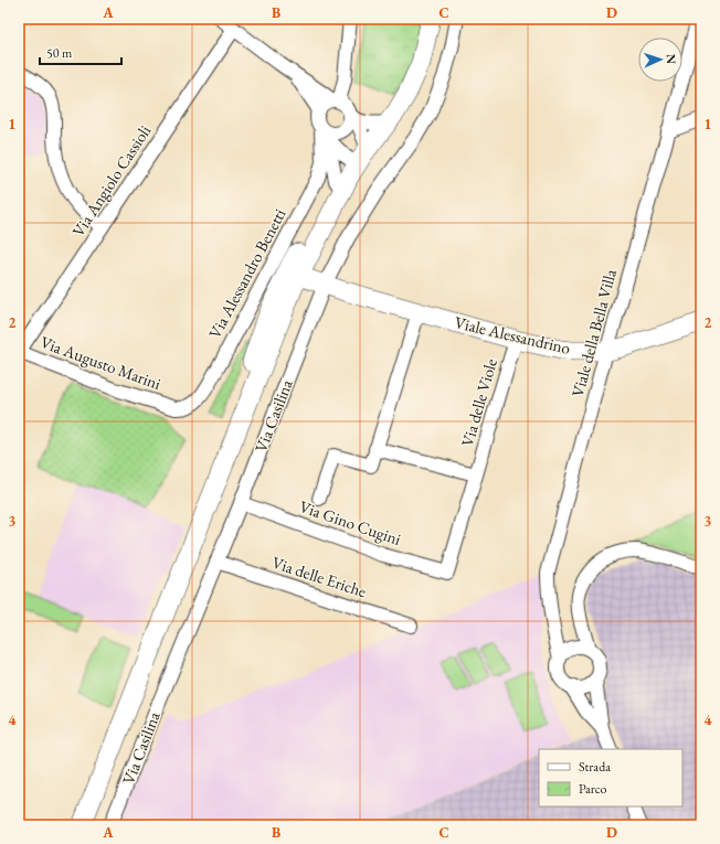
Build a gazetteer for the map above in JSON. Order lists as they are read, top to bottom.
{
  "streets": {
    "main road": ["Viale Alessandrino", "Via Casilina"],
    "street": [
      "Via Angiolo Cassioli",
      "Via Alessandro Benetti",
      "Viale della Bella Villa",
      "Via Augusto Marini",
      "Via delle Viole",
      "Via Gino Cugini",
      "Via delle Eriche"
    ]
  },
  "crossings": [
    ["Via Angiolo Cassioli", "Via Augusto Marini"],
    ["Via Alessandro Benetti", "Via Augusto Marini"],
    ["Viale della Bella Villa", "Viale Alessandrino"],
    ["Viale Alessandrino", "Via delle Viole"],
    ["Viale Alessandrino", "Via Casilina"],
    ["Via delle Viole", "Via Gino Cugini"],
    ["Via Casilina", "Via Gino Cugini"],
    ["Via Casilina", "Via delle Eriche"]
  ],
  "legend": ["Strada", "Parco"],
  "scale_bar": "50 m",
  "north": "right",
  "grid": {
    "columns": [
      "A",
      "B",
      "C",
      "D"
    ],
    "rows": [
      "1",
      "2",
      "3",
      "4"
    ]
  }
}
